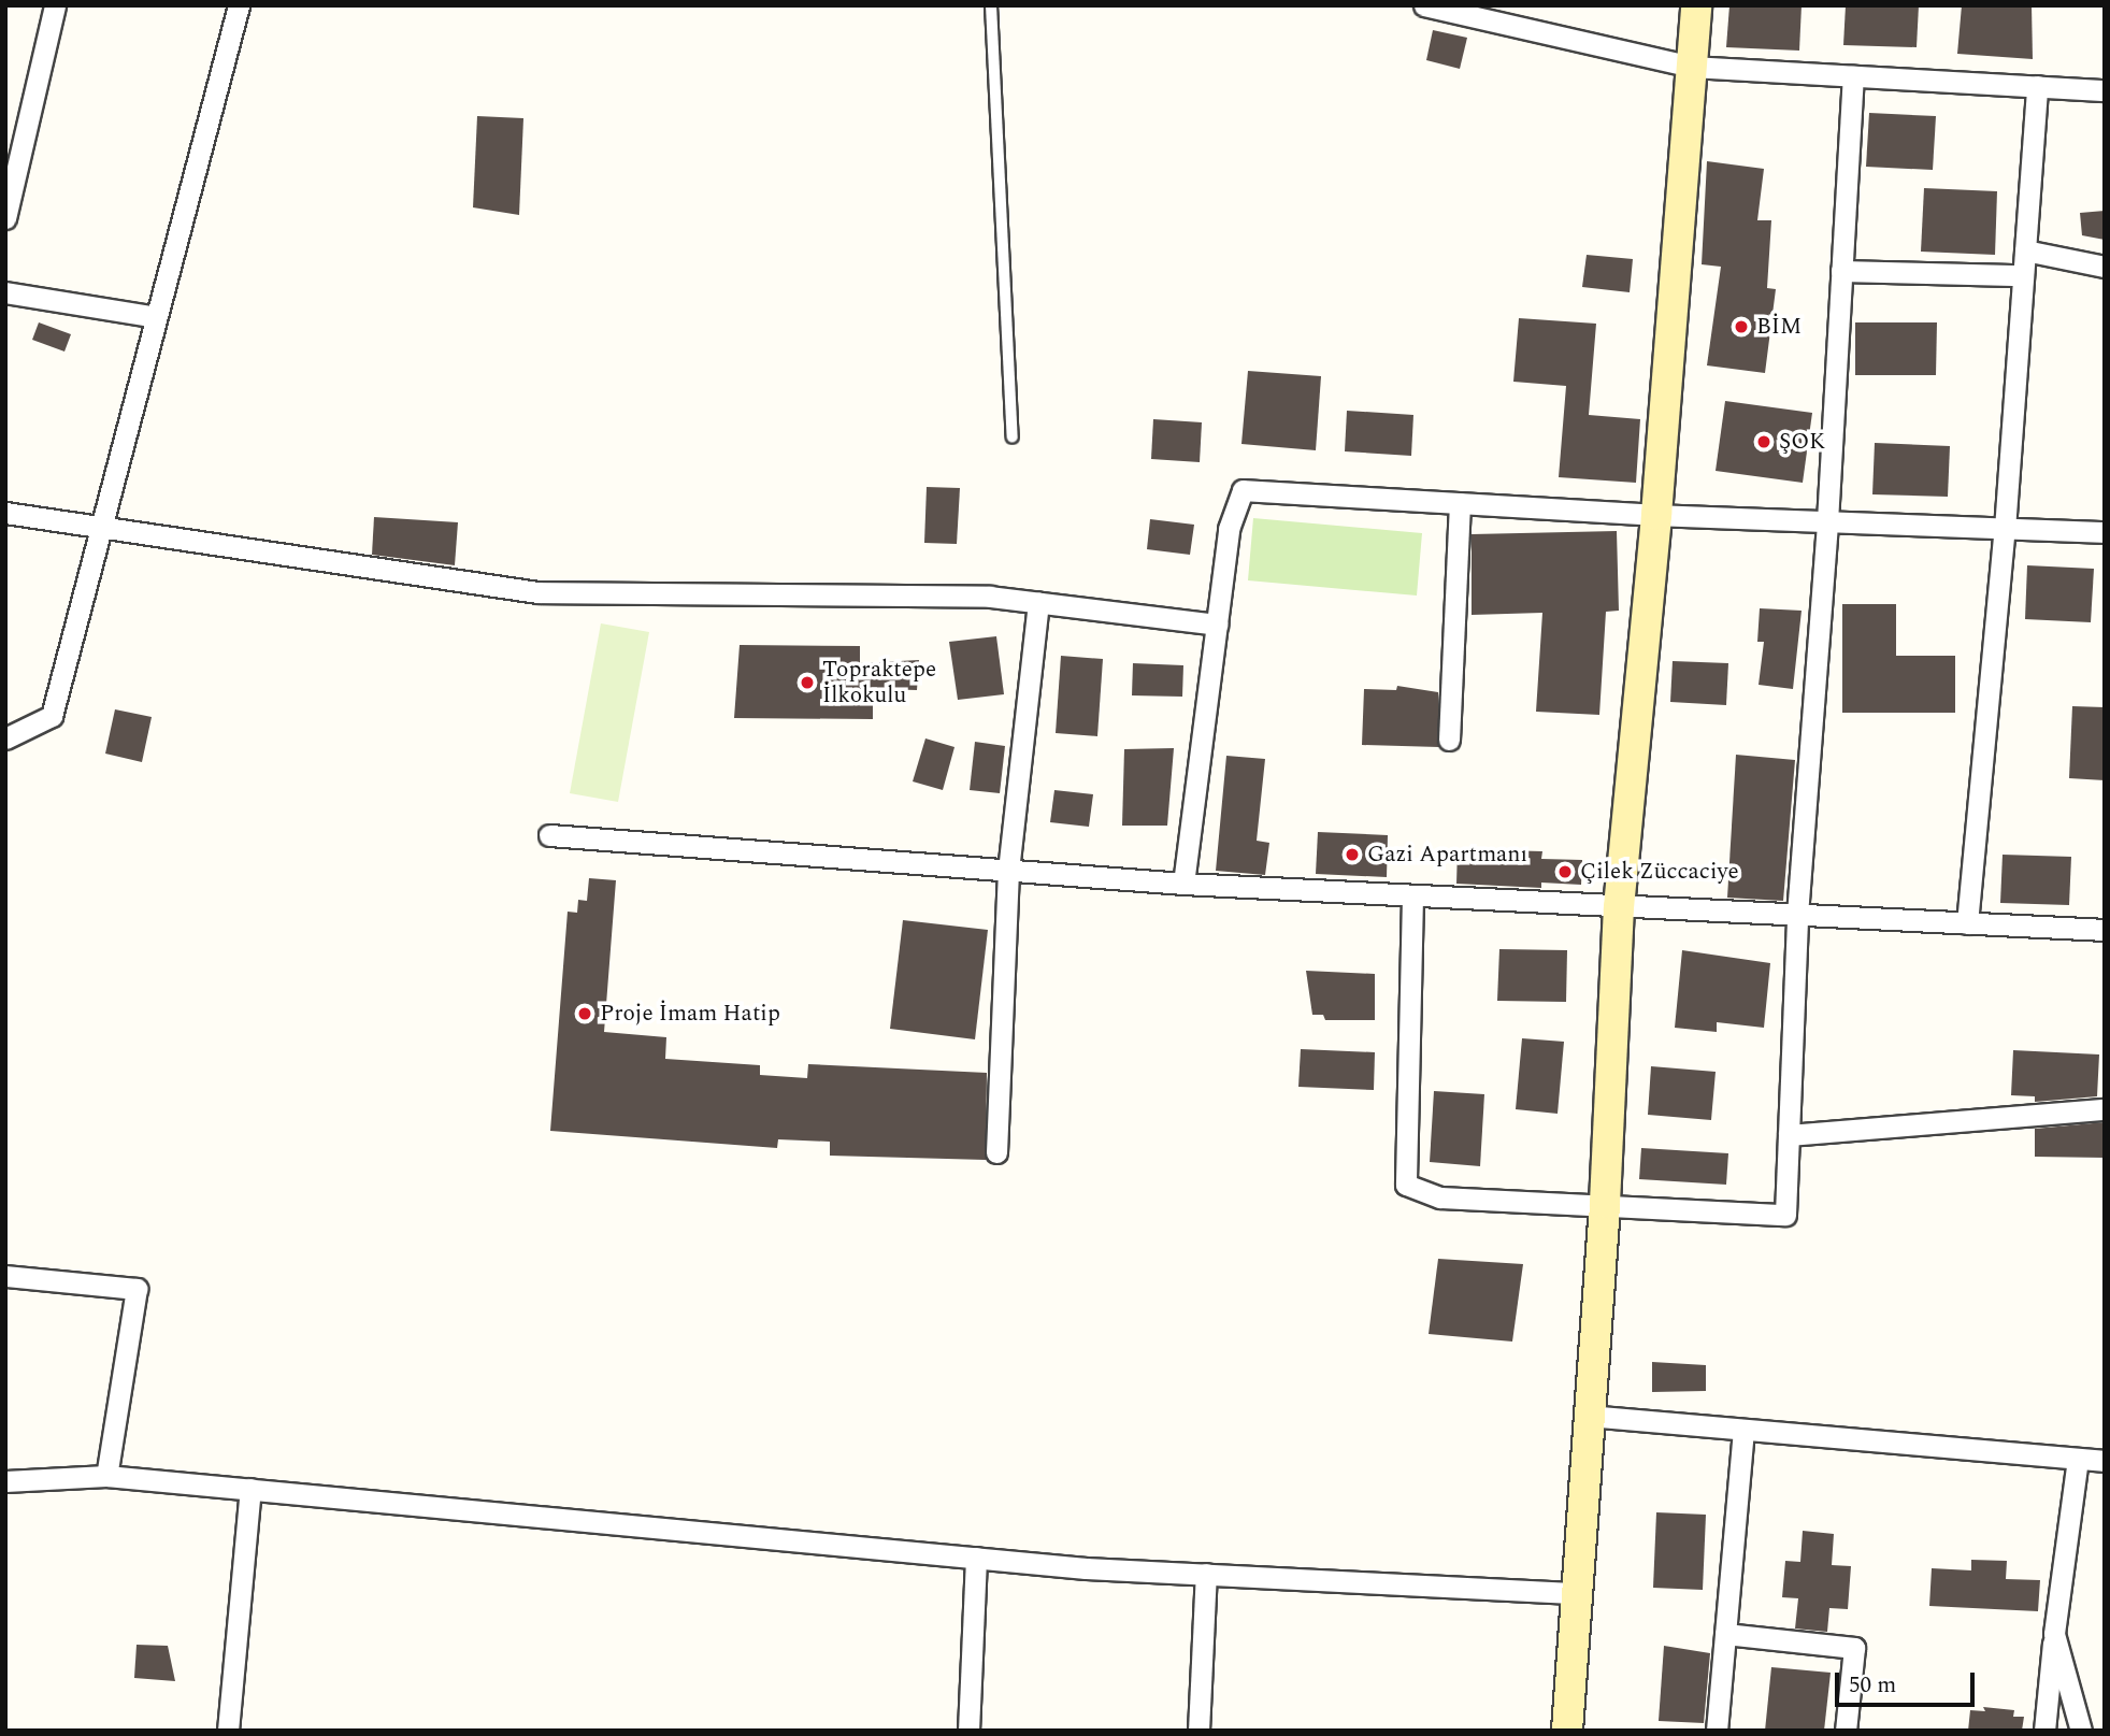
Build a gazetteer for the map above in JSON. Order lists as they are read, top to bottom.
{
  "places": [
    "BİM",
    "ŞOK",
    "Topraktepe İlkokulu",
    "Gazi Apartmanı",
    "Çilek Züccaciye",
    "Proje İmam Hatip"
  ],
  "scale_bar": "50 m"
}
